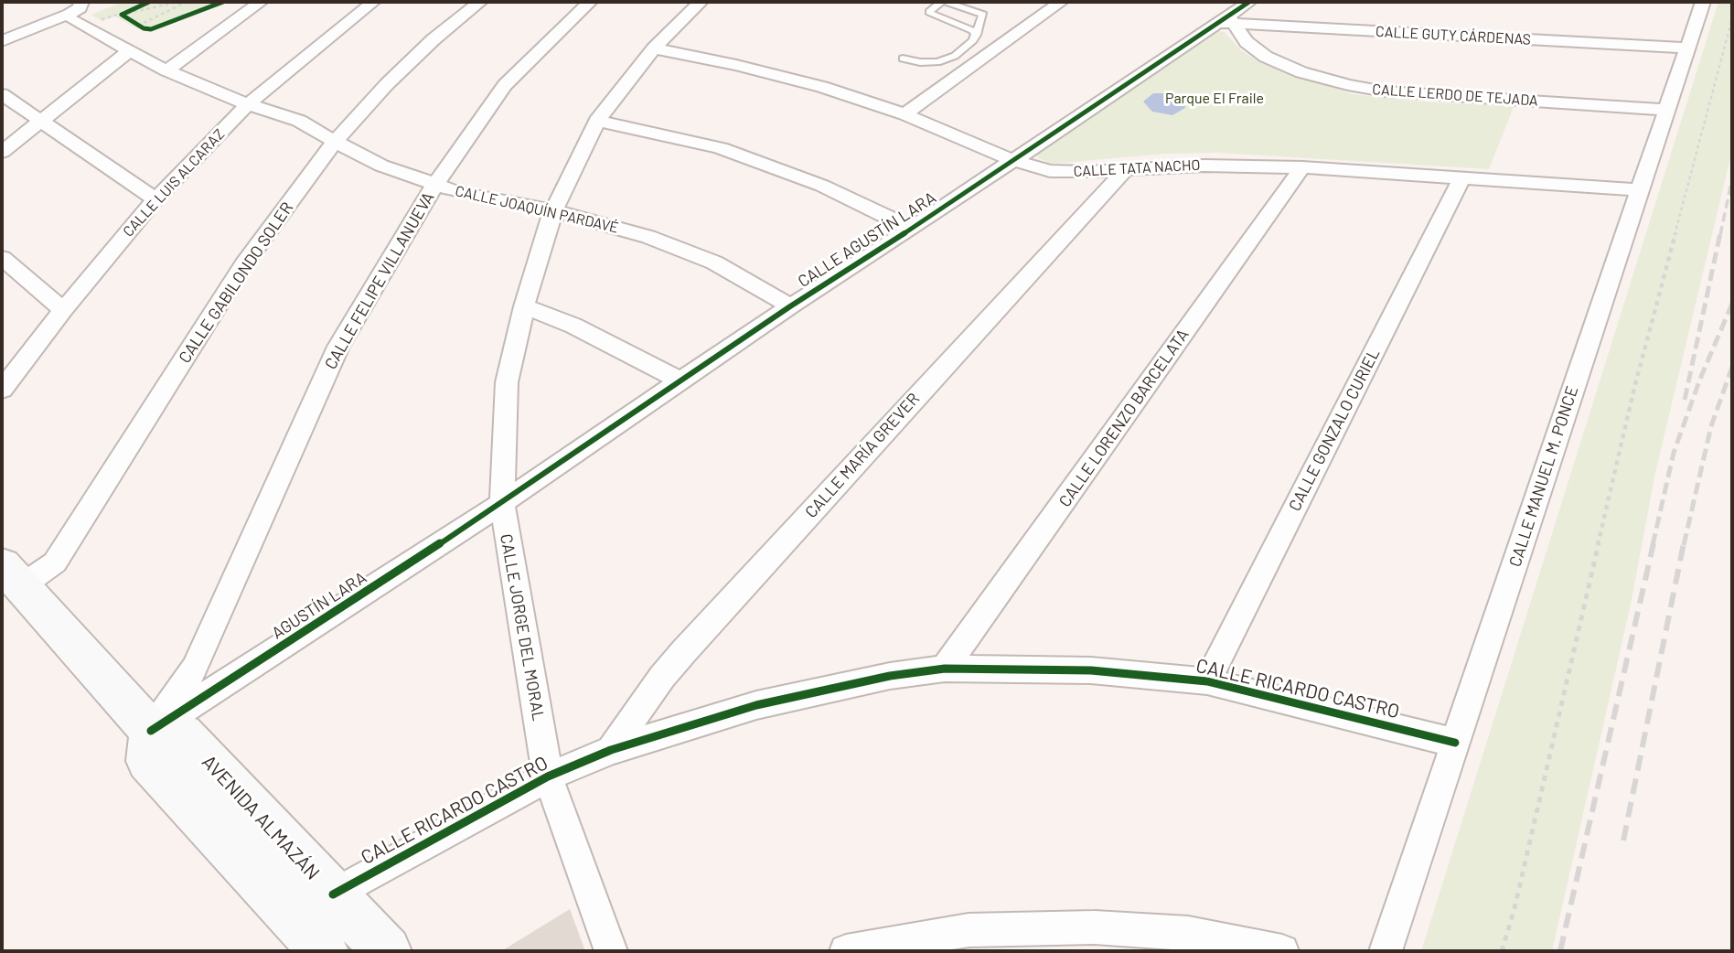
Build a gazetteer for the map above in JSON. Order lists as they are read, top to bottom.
{
  "streets": {
    "main road": ["AVENIDA ALMAZÁN"],
    "street": [
      "CALLE GUTY CÁRDENAS",
      "CALLE LERDO DE TEJADA",
      "CALLE TATA NACHO",
      "CALLE LUIS ALCARAZ",
      "CALLE JOAQUÍN PARDAVÉ",
      "CALLE AGUSTÍN LARA",
      "CALLE FELIPE VILLANUEVA",
      "CALLE GABILONDO SOLER",
      "CALLE LORENZO BARCELATA",
      "CALLE GONZALO CURIEL",
      "CALLE MARÍA GREVER",
      "CALLE MANUEL M. PONCE",
      "AGUSTÍN LARA",
      "CALLE JORGE DEL MORAL",
      "CALLE RICARDO CASTRO"
    ]
  },
  "crossings": [
    ["CALLE GUTY CÁRDENAS", "CALLE LERDO DE TEJADA"],
    ["CALLE GUTY CÁRDENAS", "CALLE AGUSTÍN LARA"],
    ["CALLE GUTY CÁRDENAS", "CALLE MANUEL M. PONCE"],
    ["CALLE LERDO DE TEJADA", "CALLE AGUSTÍN LARA"],
    ["CALLE LERDO DE TEJADA", "CALLE MANUEL M. PONCE"],
    ["CALLE TATA NACHO", "CALLE AGUSTÍN LARA"],
    ["CALLE TATA NACHO", "CALLE LORENZO BARCELATA"],
    ["CALLE TATA NACHO", "CALLE GONZALO CURIEL"],
    ["CALLE TATA NACHO", "CALLE MARÍA GREVER"],
    ["CALLE TATA NACHO", "CALLE MANUEL M. PONCE"],
    ["CALLE TATA NACHO", "CALLE JORGE DEL MORAL"],
    ["CALLE LUIS ALCARAZ", "CALLE JOAQUÍN PARDAVÉ"],
    ["CALLE JOAQUÍN PARDAVÉ", "CALLE AGUSTÍN LARA"],
    ["CALLE JOAQUÍN PARDAVÉ", "CALLE FELIPE VILLANUEVA"],
    ["CALLE JOAQUÍN PARDAVÉ", "CALLE GABILONDO SOLER"],
    ["CALLE JOAQUÍN PARDAVÉ", "CALLE JORGE DEL MORAL"],
    ["CALLE AGUSTÍN LARA", "AGUSTÍN LARA"],
    ["CALLE AGUSTÍN LARA", "CALLE JORGE DEL MORAL"],
    ["CALLE FELIPE VILLANUEVA", "AGUSTÍN LARA"],
    ["CALLE FELIPE VILLANUEVA", "AVENIDA ALMAZÁN"],
    ["CALLE LORENZO BARCELATA", "CALLE RICARDO CASTRO"],
    ["CALLE GONZALO CURIEL", "CALLE RICARDO CASTRO"],
    ["CALLE MARÍA GREVER", "CALLE RICARDO CASTRO"],
    ["CALLE MANUEL M. PONCE", "CALLE RICARDO CASTRO"],
    ["AGUSTÍN LARA", "CALLE JORGE DEL MORAL"],
    ["AGUSTÍN LARA", "AVENIDA ALMAZÁN"],
    ["CALLE JORGE DEL MORAL", "CALLE RICARDO CASTRO"],
    ["CALLE RICARDO CASTRO", "AVENIDA ALMAZÁN"]
  ],
  "parks": ["Parque El Fraile"]
}
